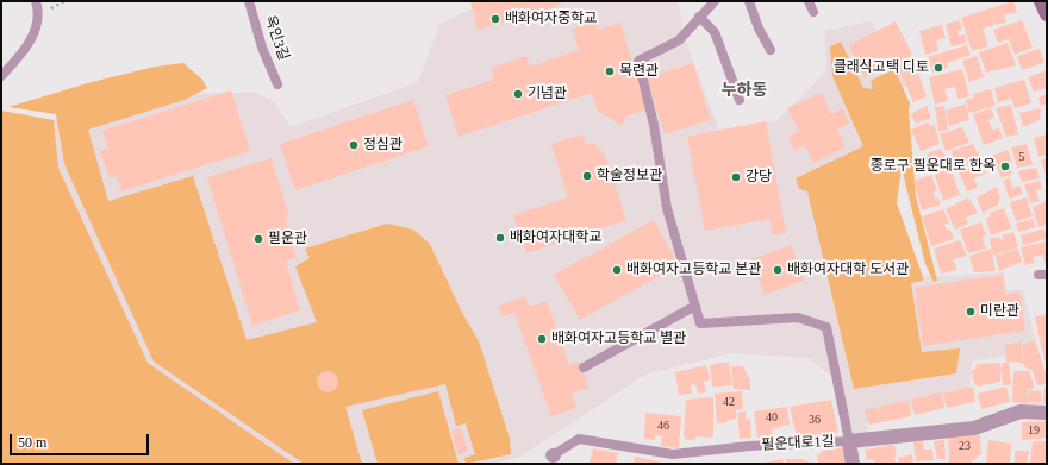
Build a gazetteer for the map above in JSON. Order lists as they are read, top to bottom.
{
  "streets": {
    "street": ["필운대로1길"],
    "lane": ["옥인3길"]
  },
  "districts": ["누하동"],
  "places": [
    "배화여자중학교",
    "클래식고택 디토",
    "목련관",
    "기념관",
    "정심관",
    "종로구 필운대로 한옥",
    "학술정보관",
    "강당",
    "배화여자대학교",
    "필운관",
    "배화여자고등학교 본관",
    "배화여자대학 도서관",
    "미란관",
    "배화여자고등학교 별관"
  ],
  "house_numbers": [
    "5",
    "42",
    "40",
    "36",
    "46",
    "19",
    "23"
  ],
  "scale_bar": "50 m"
}
